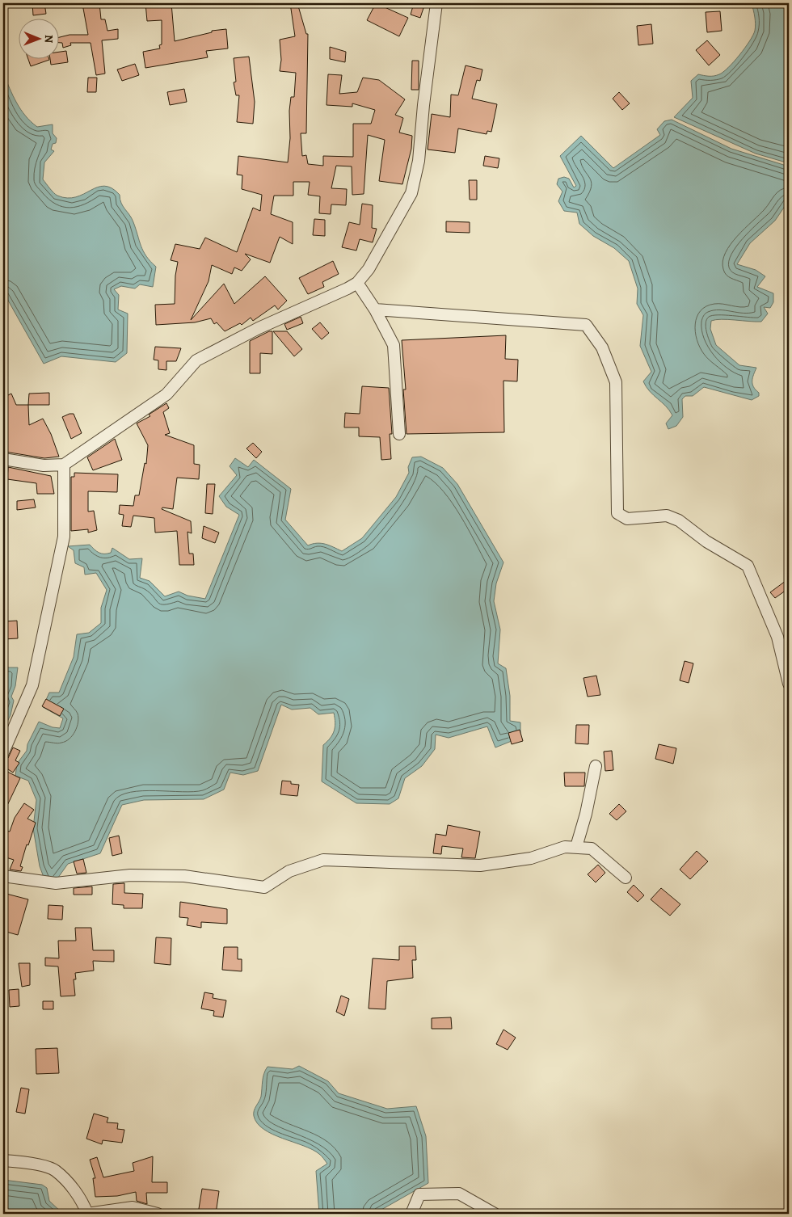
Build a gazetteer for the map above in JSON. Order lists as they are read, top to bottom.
{
  "north": "right"
}
